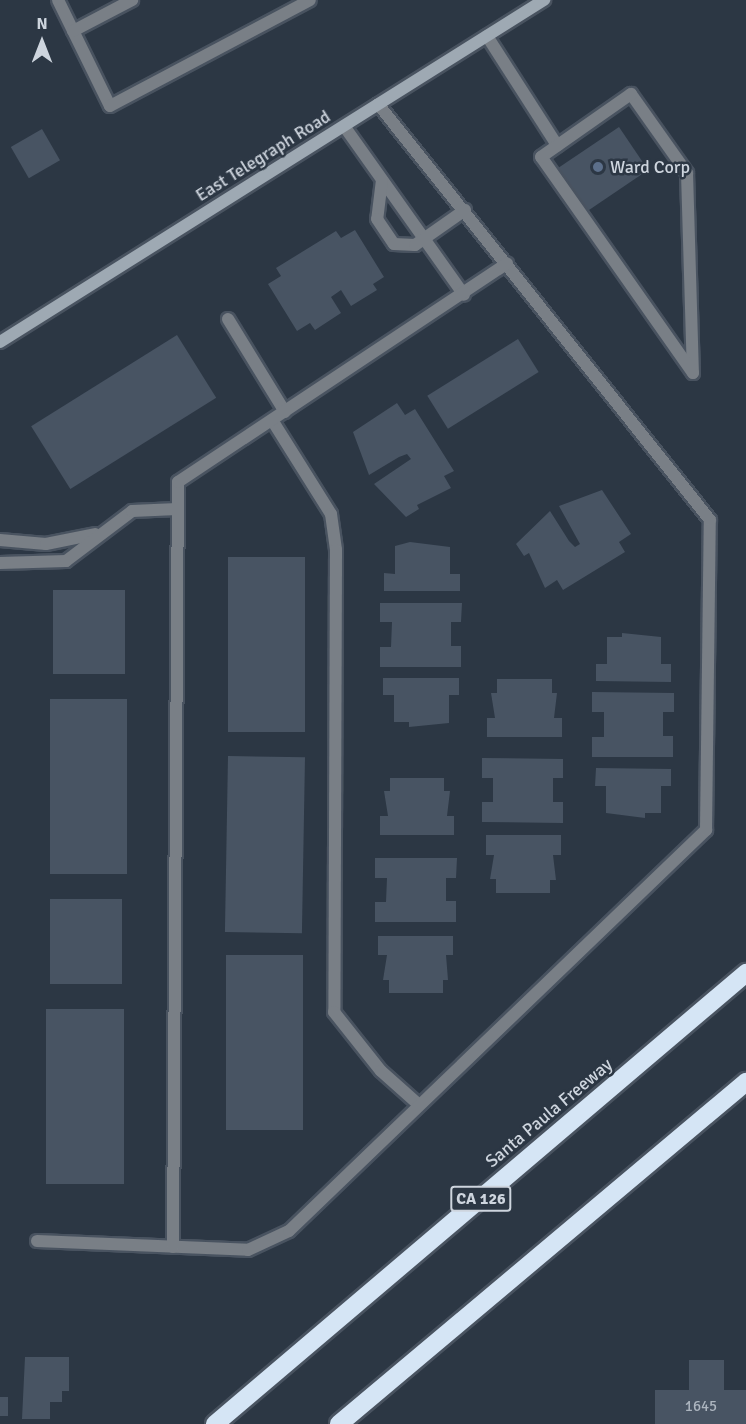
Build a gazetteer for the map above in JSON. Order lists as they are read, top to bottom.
{
  "streets": {
    "highway": ["Santa Paula Freeway", "CA 126"],
    "main road": ["East Telegraph Road"]
  },
  "places": ["Ward Corp"],
  "house_numbers": ["1645"],
  "north": "top"
}
